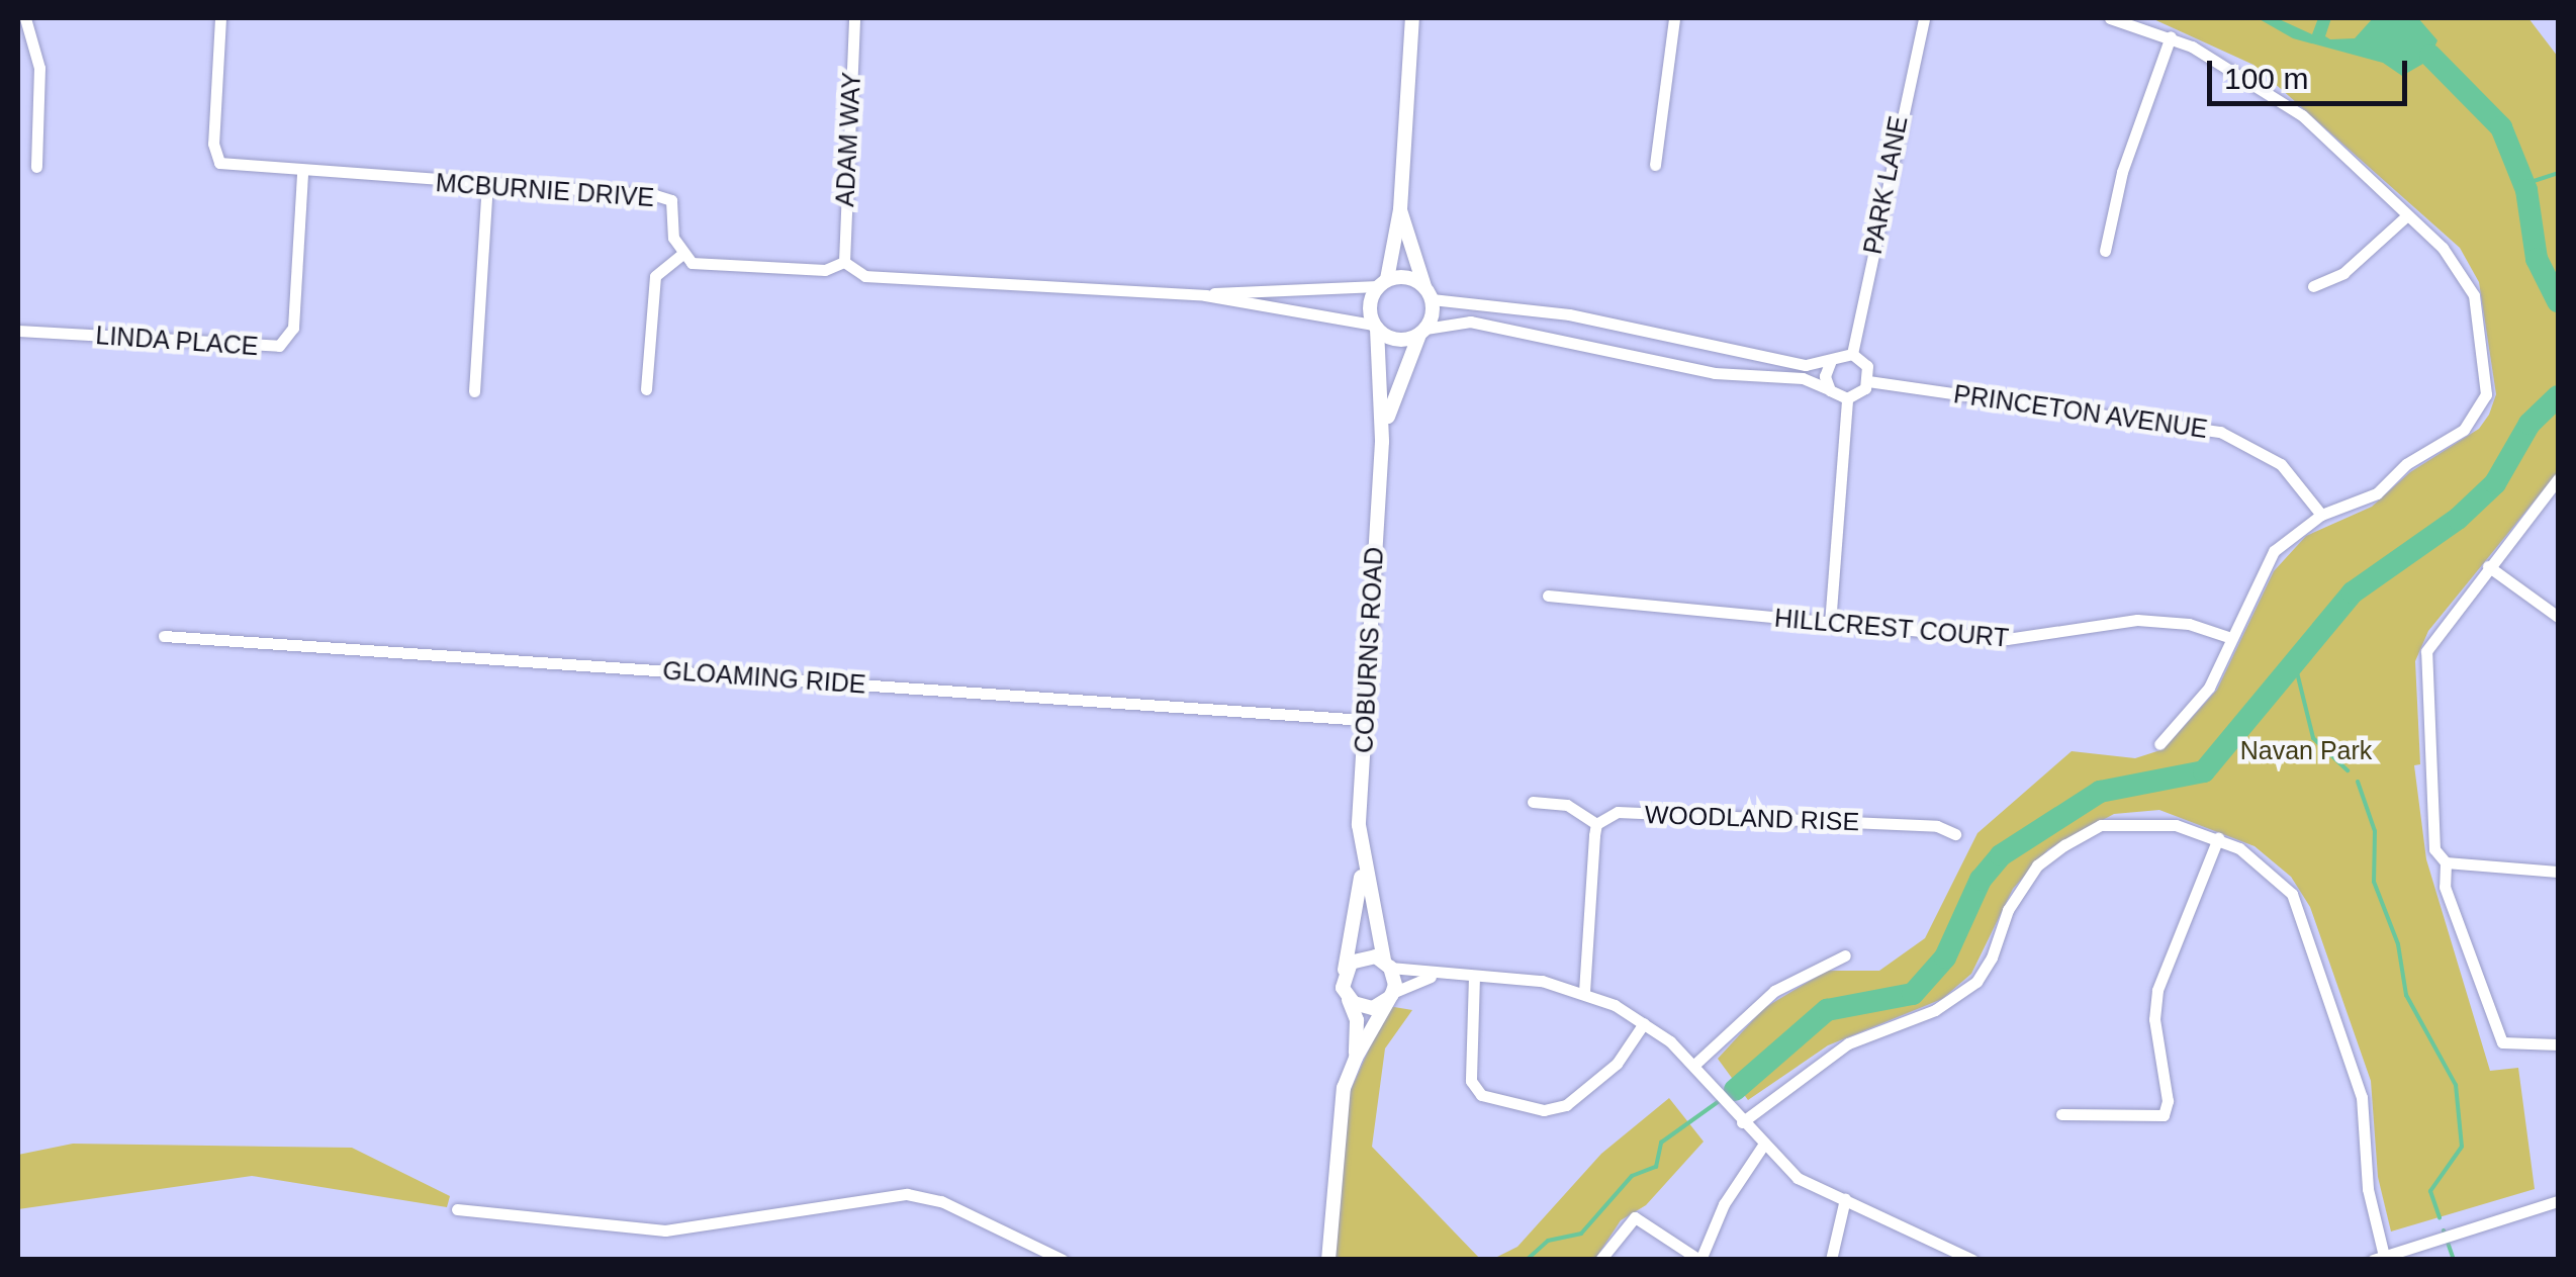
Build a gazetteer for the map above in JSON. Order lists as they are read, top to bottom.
{
  "streets": {
    "street": [
      "ADAM WAY",
      "PARK LANE",
      "MCBURNIE DRIVE",
      "LINDA PLACE",
      "PRINCETON AVENUE",
      "HILLCREST COURT",
      "COBURNS ROAD",
      "GLOAMING RIDE",
      "WOODLAND RISE"
    ]
  },
  "crossings": [
    ["PARK LANE", "PRINCETON AVENUE"],
    ["MCBURNIE DRIVE", "LINDA PLACE"],
    ["COBURNS ROAD", "GLOAMING RIDE"]
  ],
  "parks": ["Navan Park"],
  "scale_bar": "100 m"
}
